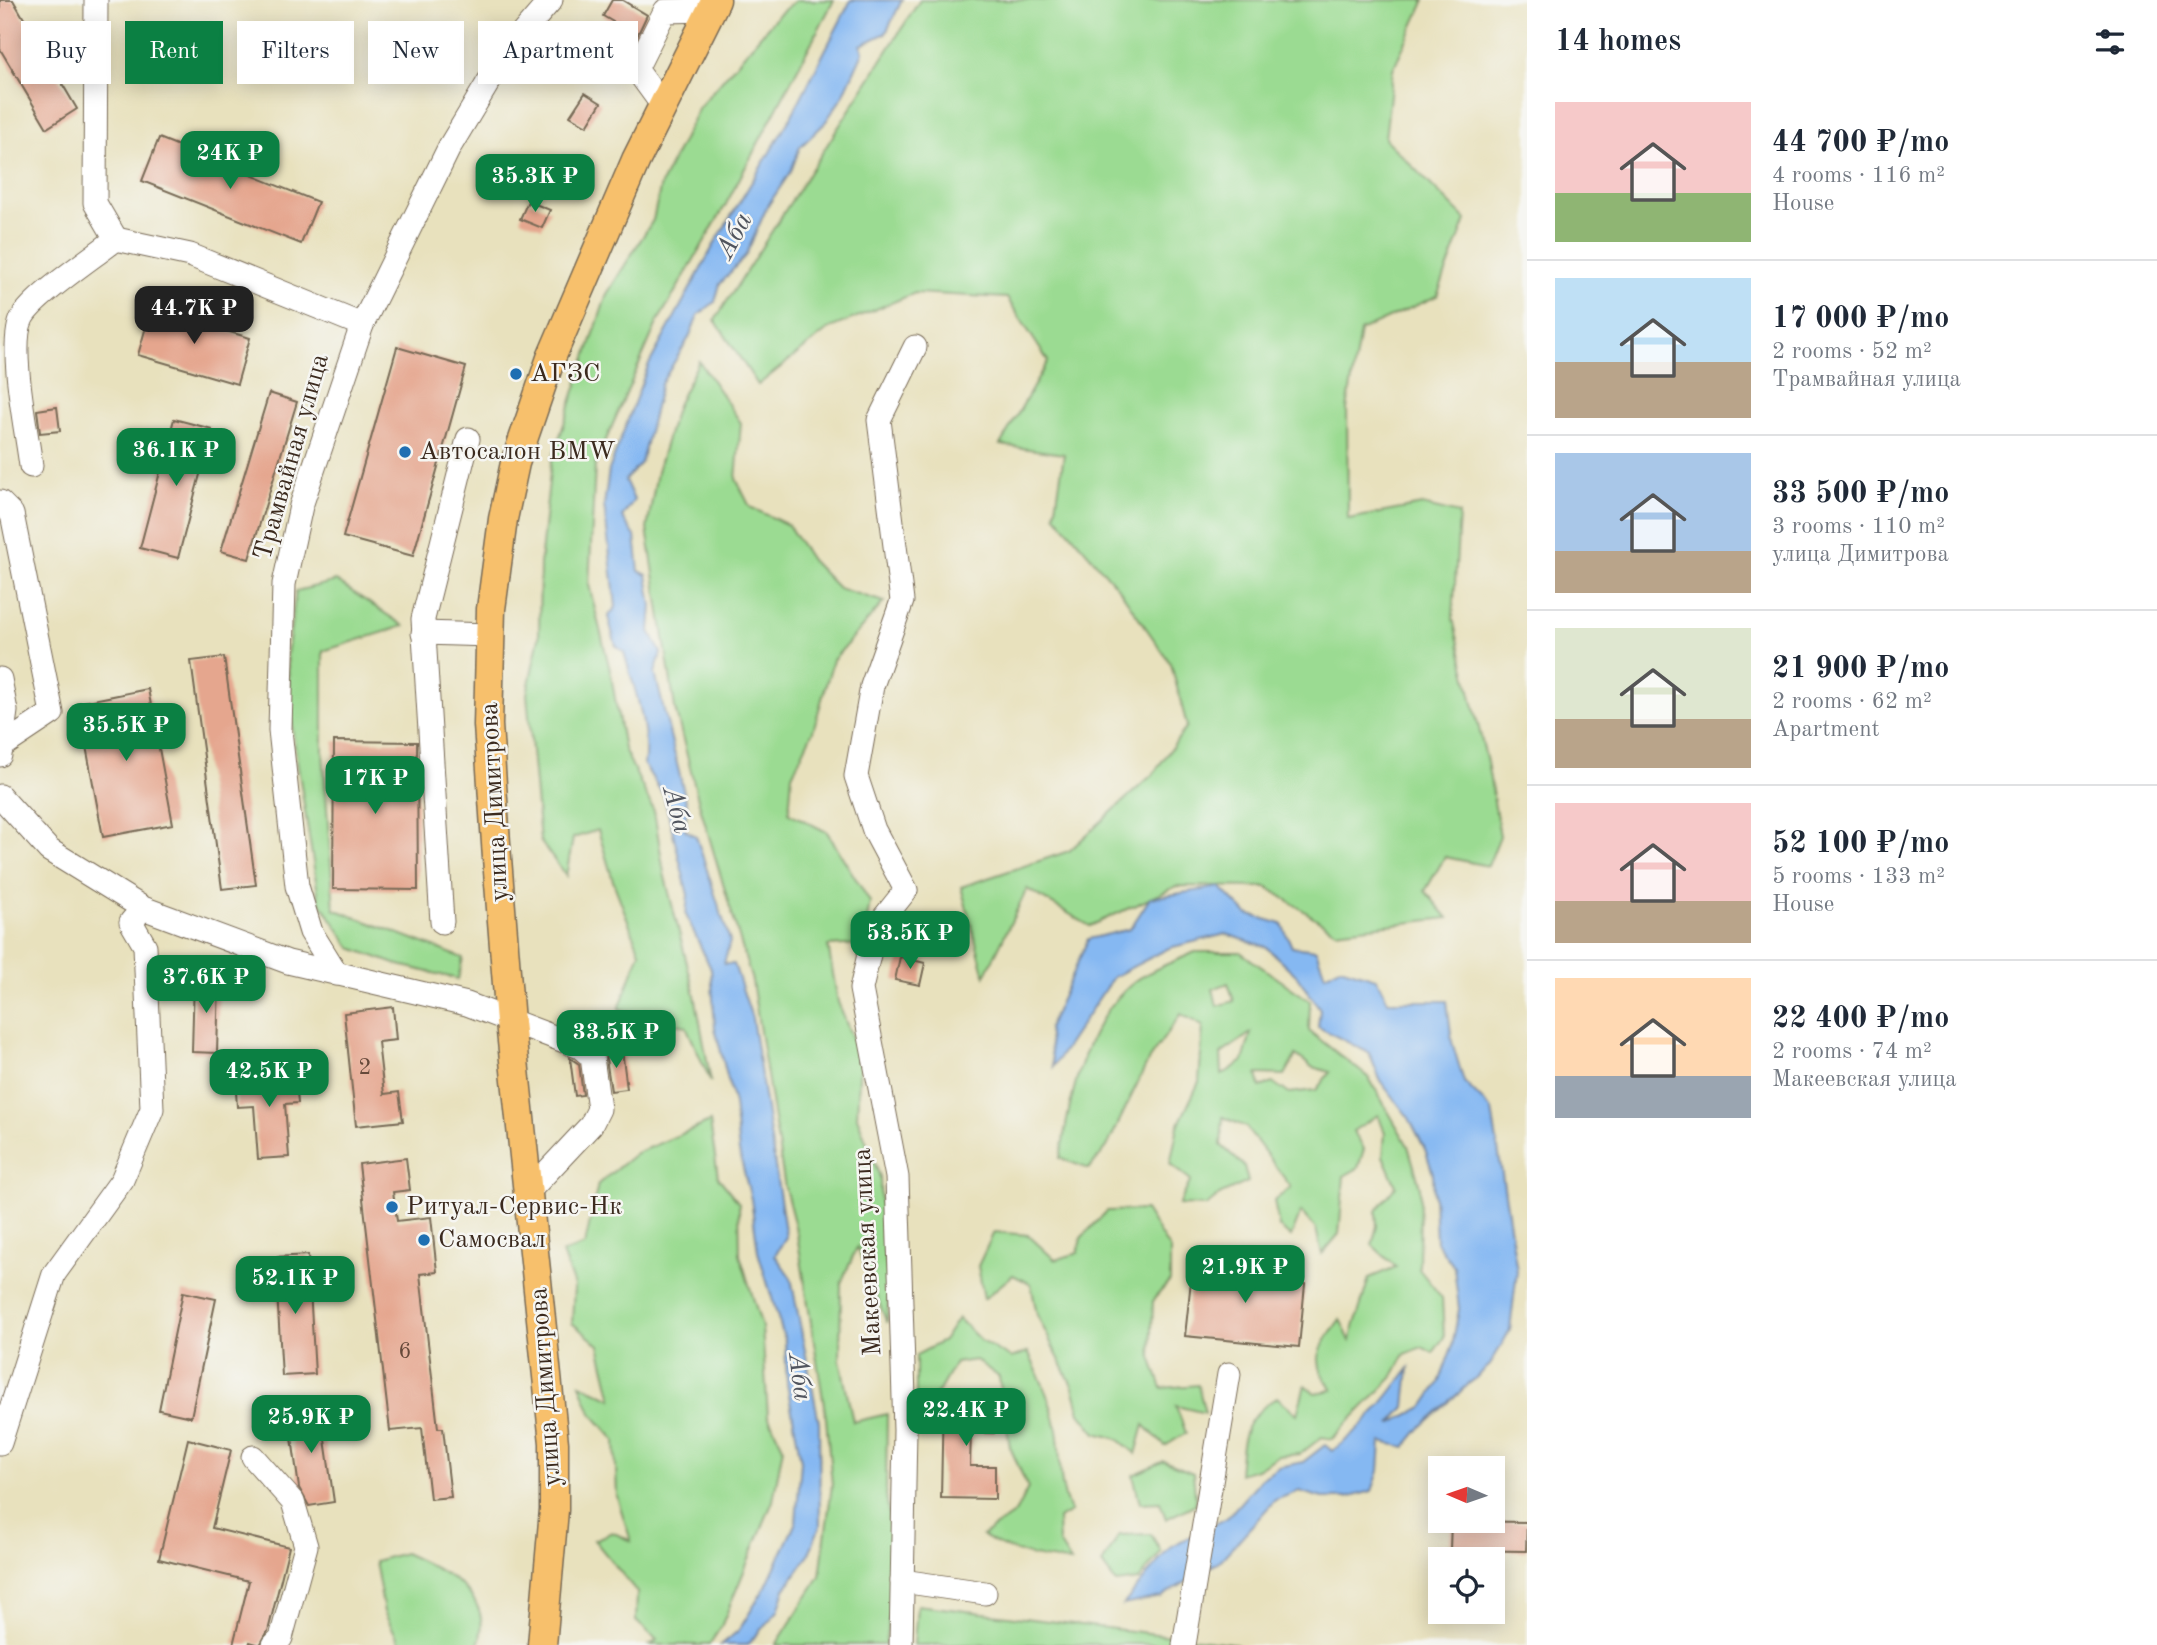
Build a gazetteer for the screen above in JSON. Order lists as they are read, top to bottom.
{
  "streets": {
    "main road": ["улица Димитрова"],
    "street": ["Трамвайная улица", "Макеевская улица"]
  },
  "water": ["Аба"],
  "places": [
    "АГЗС",
    "Автосалон BMW",
    "Ритуал-Сервис-Нк",
    "Самосвал"
  ],
  "house_numbers": ["2", "6"],
  "north": "left",
  "page": {
    "heading": "14 homes",
    "chip": [
      "Buy",
      "Rent",
      "Filters",
      "New",
      "Apartment"
    ],
    "list": [
      {
        "name": "44 700 ₽/mo",
        "note": "4 rooms · 116 m² · House"
      },
      {
        "name": "17 000 ₽/mo",
        "note": "2 rooms · 52 m² · Трамвайная улица"
      },
      {
        "name": "33 500 ₽/mo",
        "note": "3 rooms · 110 m² · улица Димитрова"
      },
      {
        "name": "21 900 ₽/mo",
        "note": "2 rooms · 62 m² · Apartment"
      },
      {
        "name": "52 100 ₽/mo",
        "note": "5 rooms · 133 m² · House"
      },
      {
        "name": "22 400 ₽/mo",
        "note": "2 rooms · 74 m² · Макеевская улица"
      }
    ],
    "price": [
      "24K ₽",
      "35.3K ₽",
      "44.7K ₽",
      "36.1K ₽",
      "35.5K ₽",
      "17K ₽",
      "53.5K ₽",
      "37.6K ₽",
      "33.5K ₽",
      "42.5K ₽",
      "21.9K ₽",
      "52.1K ₽",
      "22.4K ₽",
      "25.9K ₽"
    ]
  }
}
